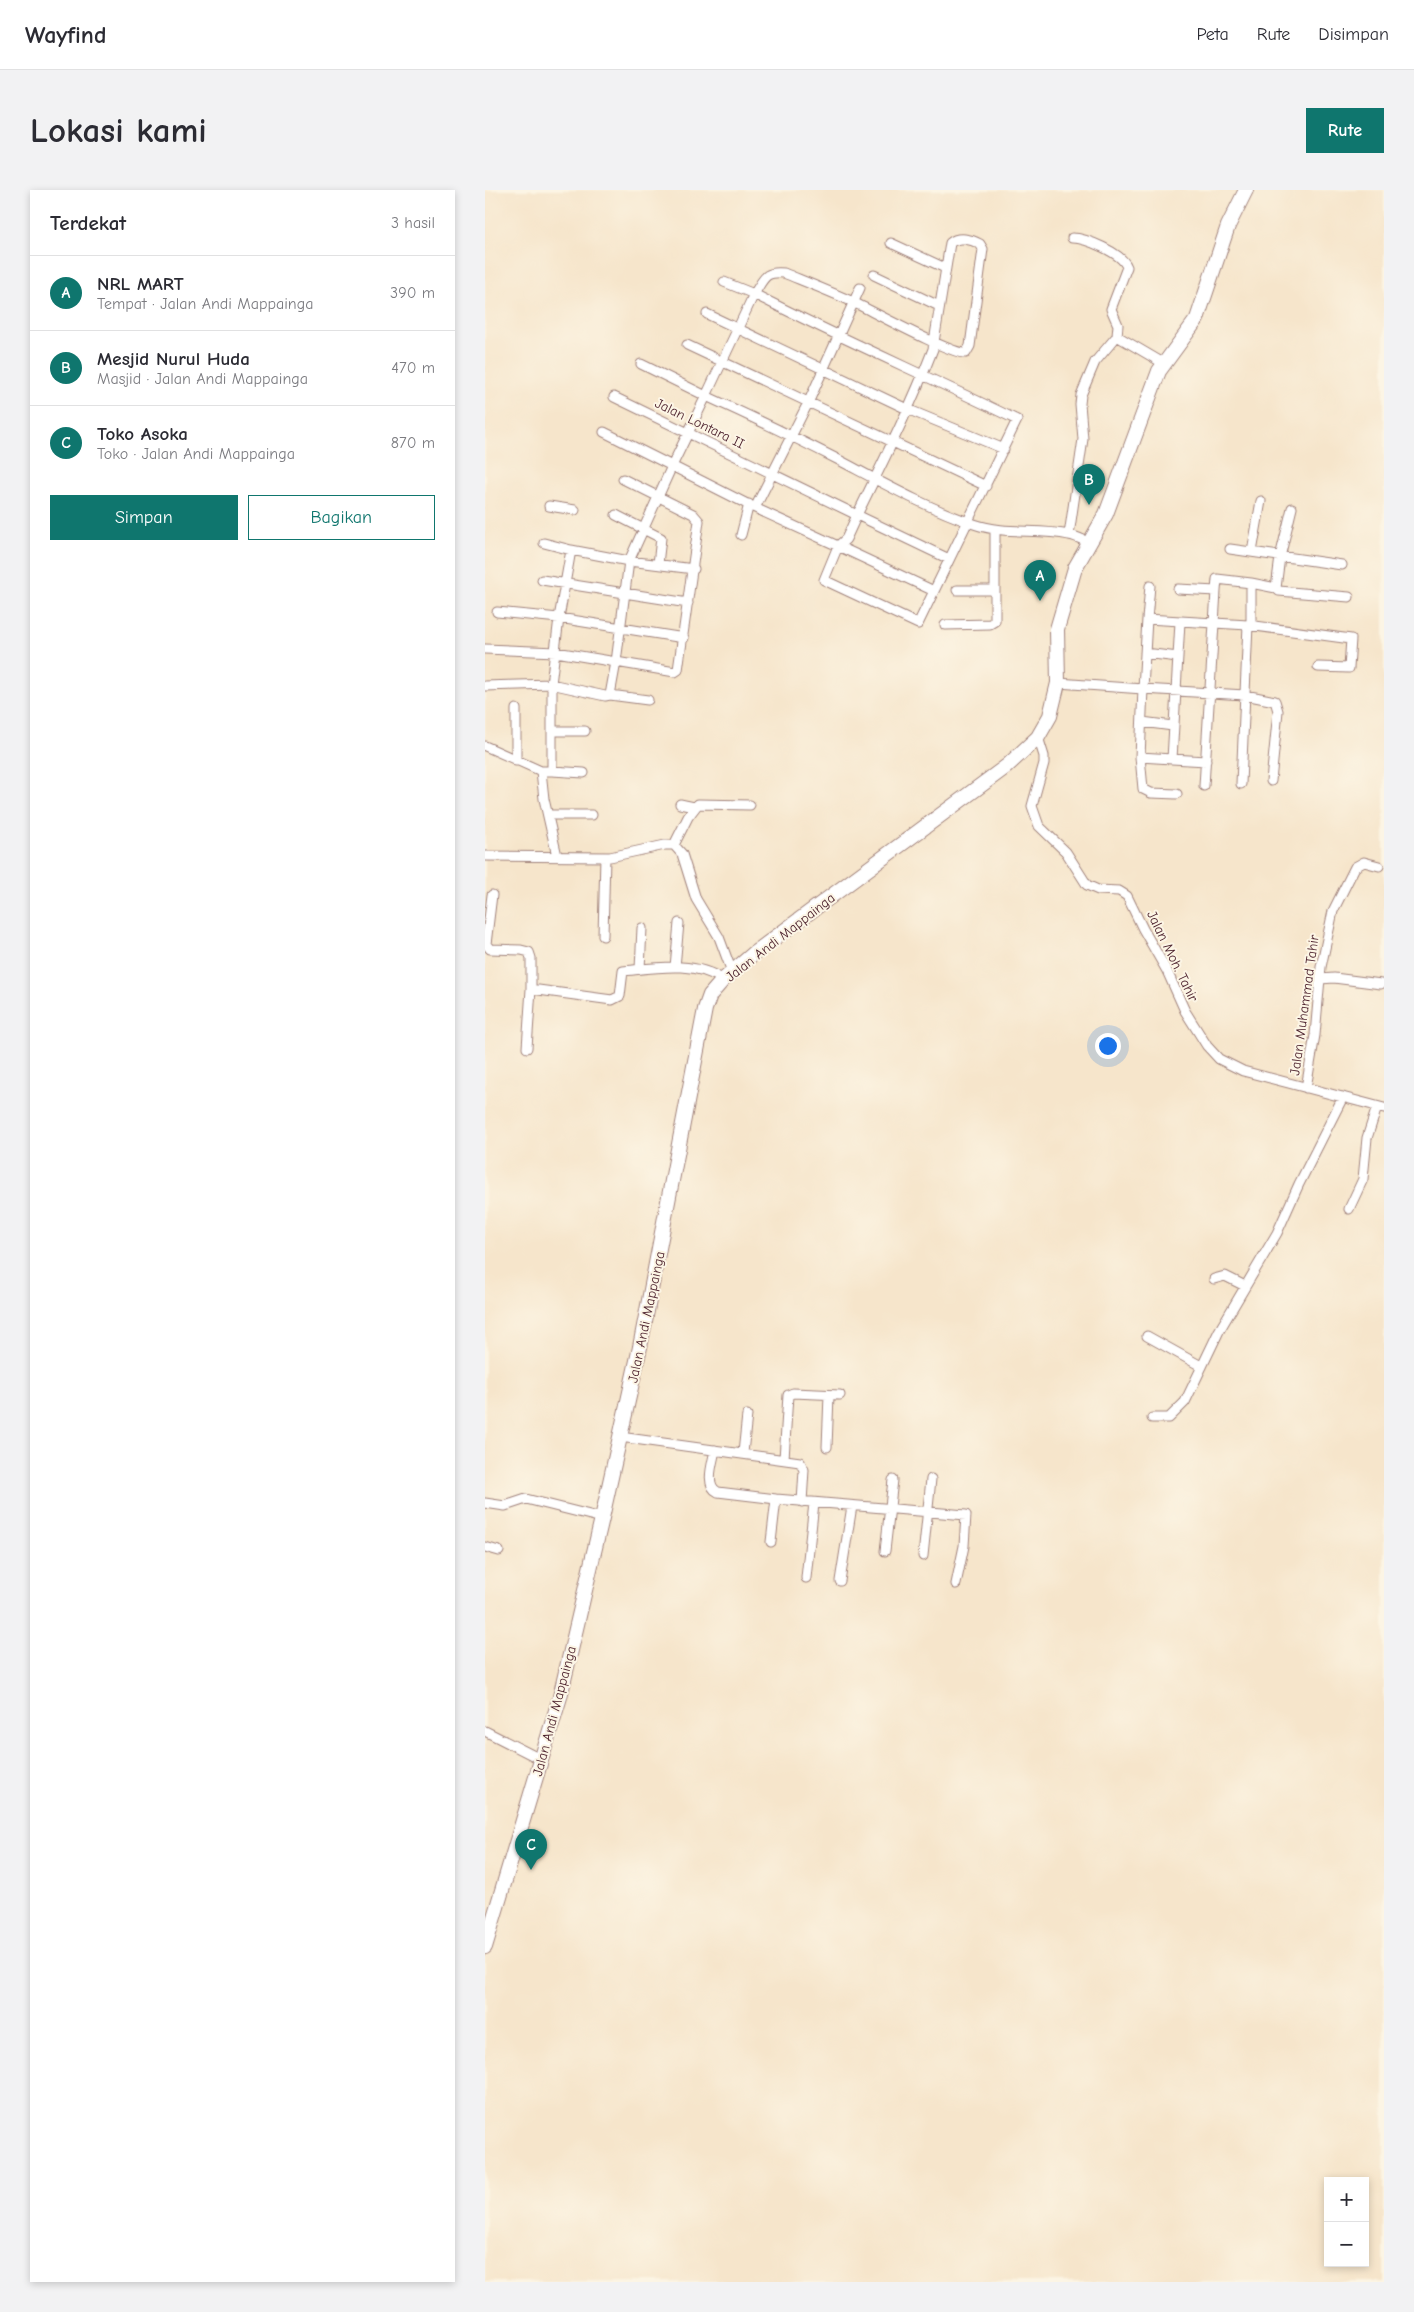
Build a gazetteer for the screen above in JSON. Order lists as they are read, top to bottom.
{
  "streets": {
    "main road": ["Jalan Andi Mappainga"],
    "street": ["Jalan Lontara II", "Jalan Moh. Tahir", "Jalan Muhammad Tahir"]
  },
  "crossings": [
    ["Jalan Andi Mappainga", "Jalan Moh. Tahir"],
    ["Jalan Moh. Tahir", "Jalan Muhammad Tahir"]
  ],
  "page": {
    "header": "Wayfind",
    "nav": ["Peta", "Rute", "Disimpan"],
    "buttons": [
      "Rute",
      ["Simpan", "Bagikan"]
    ],
    "title": "Lokasi kami",
    "heading": ["Terdekat", "3 hasil"],
    "list": [
      {
        "mark": "A",
        "name": "NRL MART",
        "note": "Tempat · Jalan Andi Mappainga",
        "value": "390 m"
      },
      {
        "mark": "B",
        "name": "Mesjid Nurul Huda",
        "note": "Masjid · Jalan Andi Mappainga",
        "value": "470 m"
      },
      {
        "mark": "C",
        "name": "Toko Asoka",
        "note": "Toko · Jalan Andi Mappainga",
        "value": "870 m"
      }
    ],
    "pins": ["B", "A", "C"],
    "map_buttons": ["+", "−"]
  }
}
